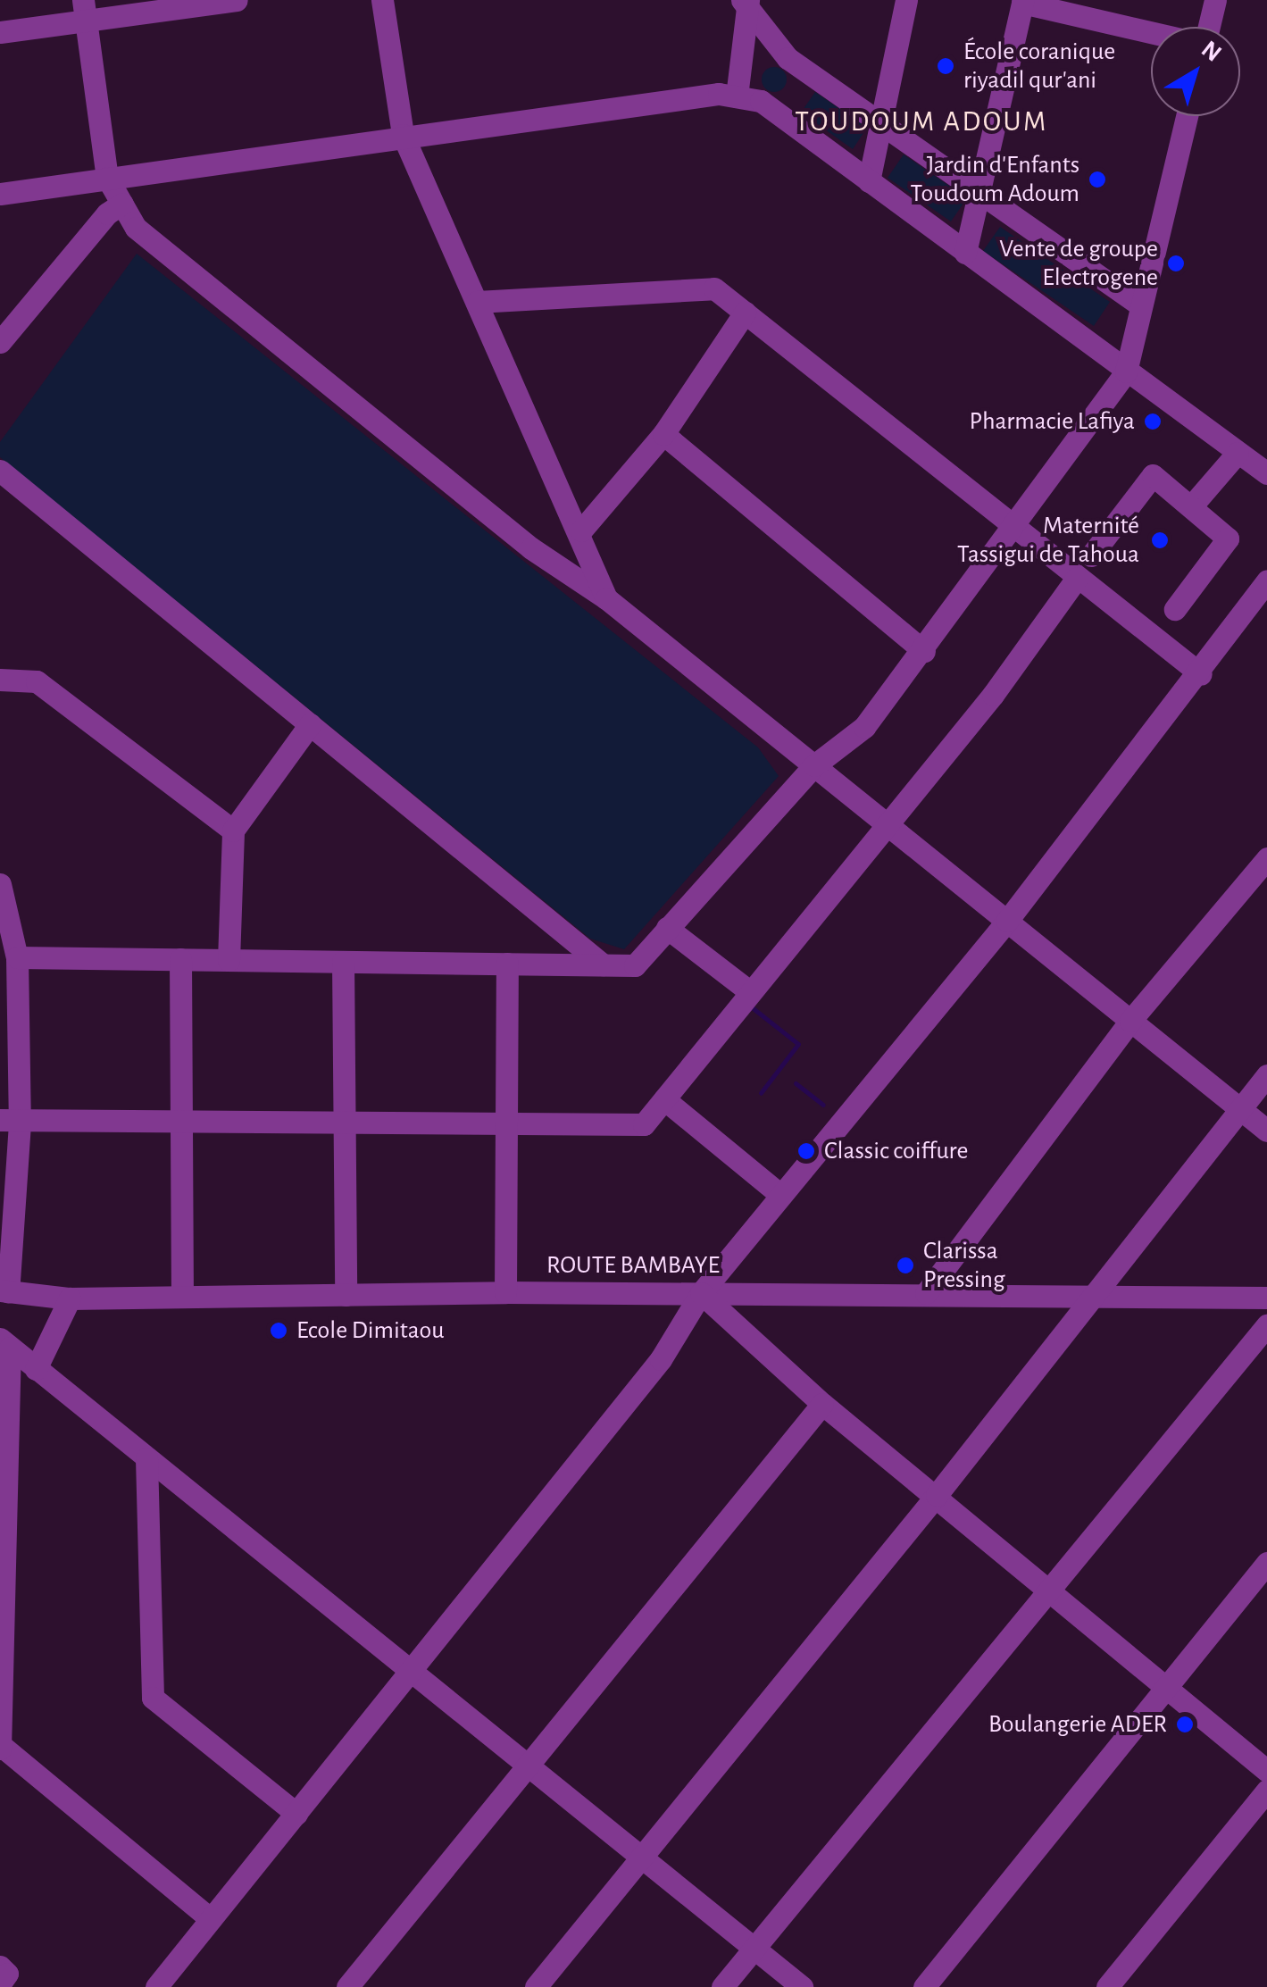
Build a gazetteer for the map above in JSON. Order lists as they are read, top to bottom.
{
  "streets": {
    "street": ["ROUTE BAMBAYE"]
  },
  "districts": ["TOUDOUM ADOUM"],
  "places": [
    "École coranique riyadil qur'ani",
    "Jardin d'Enfants Toudoum Adoum",
    "Vente de groupe Electrogene",
    "Pharmacie Lafiya",
    "Maternité Tassigui de Tahoua",
    "Classic coiffure",
    "Clarissa Pressing",
    "Ecole Dimitaou",
    "Boulangerie ADER"
  ],
  "north": "top right"
}
